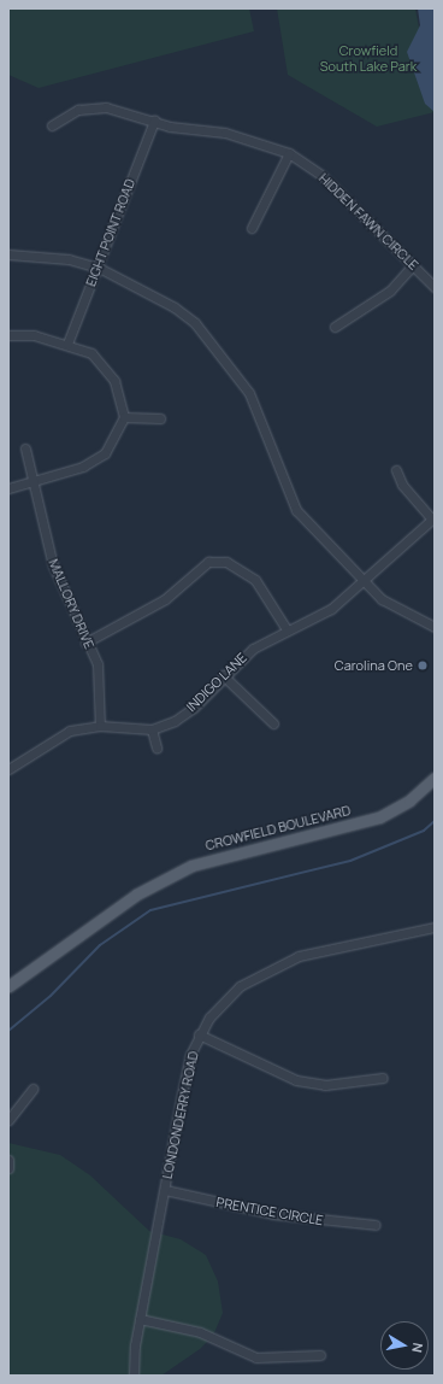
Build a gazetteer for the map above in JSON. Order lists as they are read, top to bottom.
{
  "streets": {
    "main road": ["CROWFIELD BOULEVARD"],
    "street": [
      "HIDDEN FAWN CIRCLE",
      "EIGHT POINT ROAD",
      "MALLORY DRIVE",
      "INDIGO LANE",
      "LONDONDERRY ROAD",
      "PRENTICE CIRCLE"
    ]
  },
  "crossings": [
    ["HIDDEN FAWN CIRCLE", "EIGHT POINT ROAD"],
    ["LONDONDERRY ROAD", "PRENTICE CIRCLE"]
  ],
  "parks": ["Crowfield South Lake Park"],
  "places": ["Carolina One"],
  "north": "right"
}
